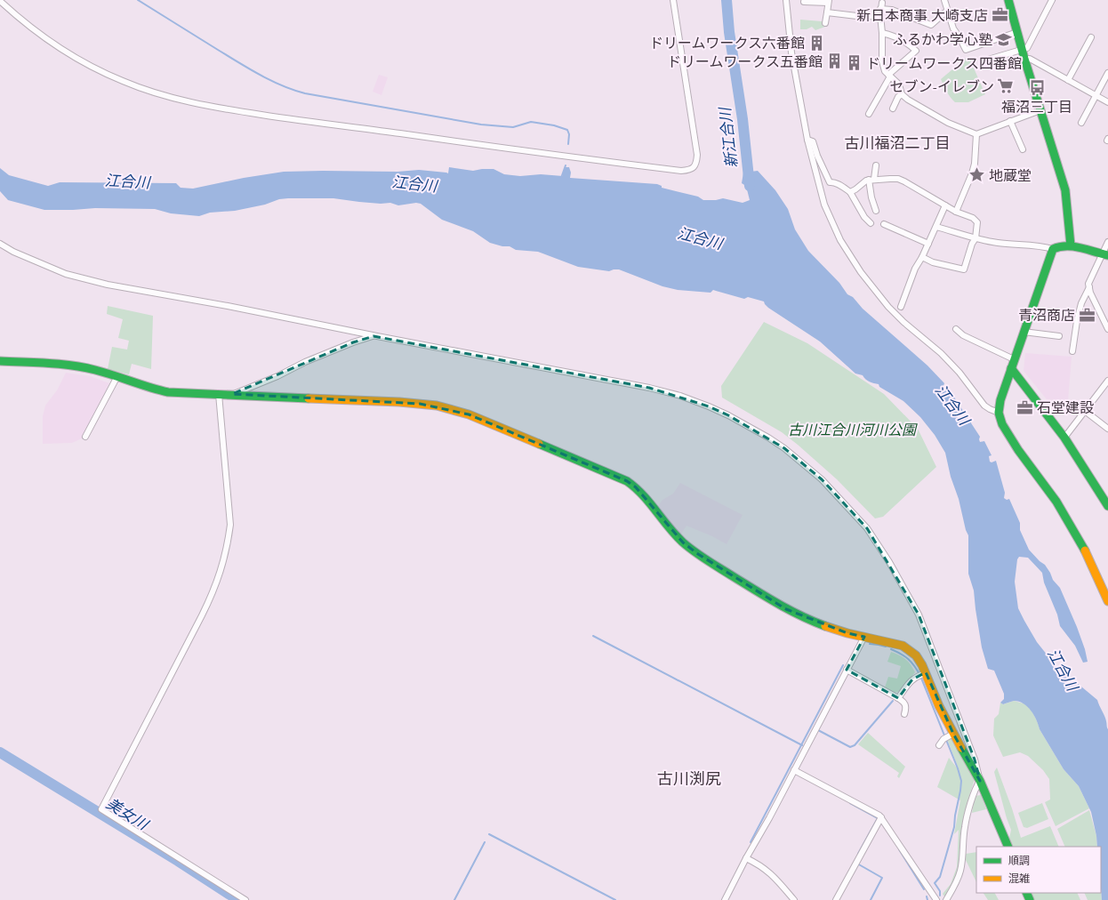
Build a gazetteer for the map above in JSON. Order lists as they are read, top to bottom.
{
  "districts": ["古川福沼二丁目", "古川渕尻"],
  "water": ["新江合川", "江合川", "美女川"],
  "parks": ["古川江合川河川公園"],
  "places": {
    "office": ["新日本商事 大崎支店", "青沼商店", "石堂建設"],
    "school or university": ["ふるかわ学心塾"],
    "building": ["ドリームワークス六番館", "ドリームワークス五番館", "ドリームワークス四番館"],
    "supermarket": ["セブン-イレブン"],
    "bus stop": ["福沼三丁目"],
    "place": ["地蔵堂"]
  },
  "legend": ["順調", "混雑"]
}
